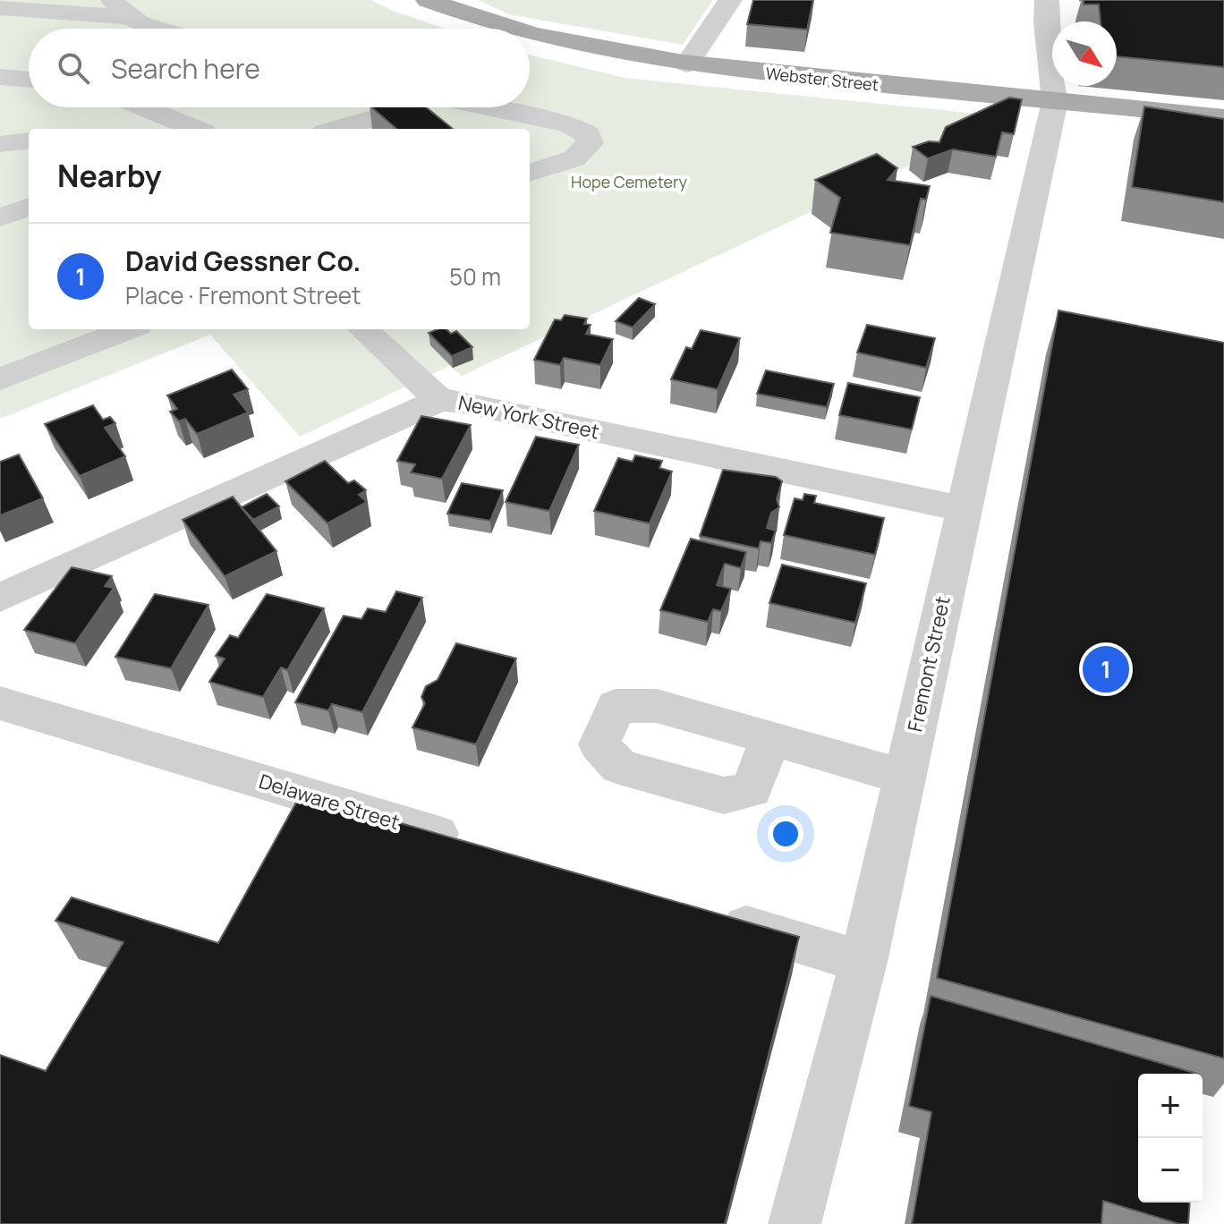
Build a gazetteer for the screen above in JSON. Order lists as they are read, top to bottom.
{
  "streets": {
    "main road": ["Webster Street"],
    "street": ["New York Street", "Fremont Street", "Delaware Street"]
  },
  "crossings": [
    ["Webster Street", "Fremont Street"],
    ["New York Street", "Fremont Street"]
  ],
  "parks": ["Hope Cemetery"],
  "north": "bottom right",
  "page": {
    "search": "Search here",
    "heading": "Nearby",
    "list": [
      {
        "mark": "1",
        "name": "David Gessner Co.",
        "note": "Place · Fremont Street",
        "value": "50 m"
      }
    ],
    "pins": "1",
    "map_buttons": ["+", "−"]
  }
}
